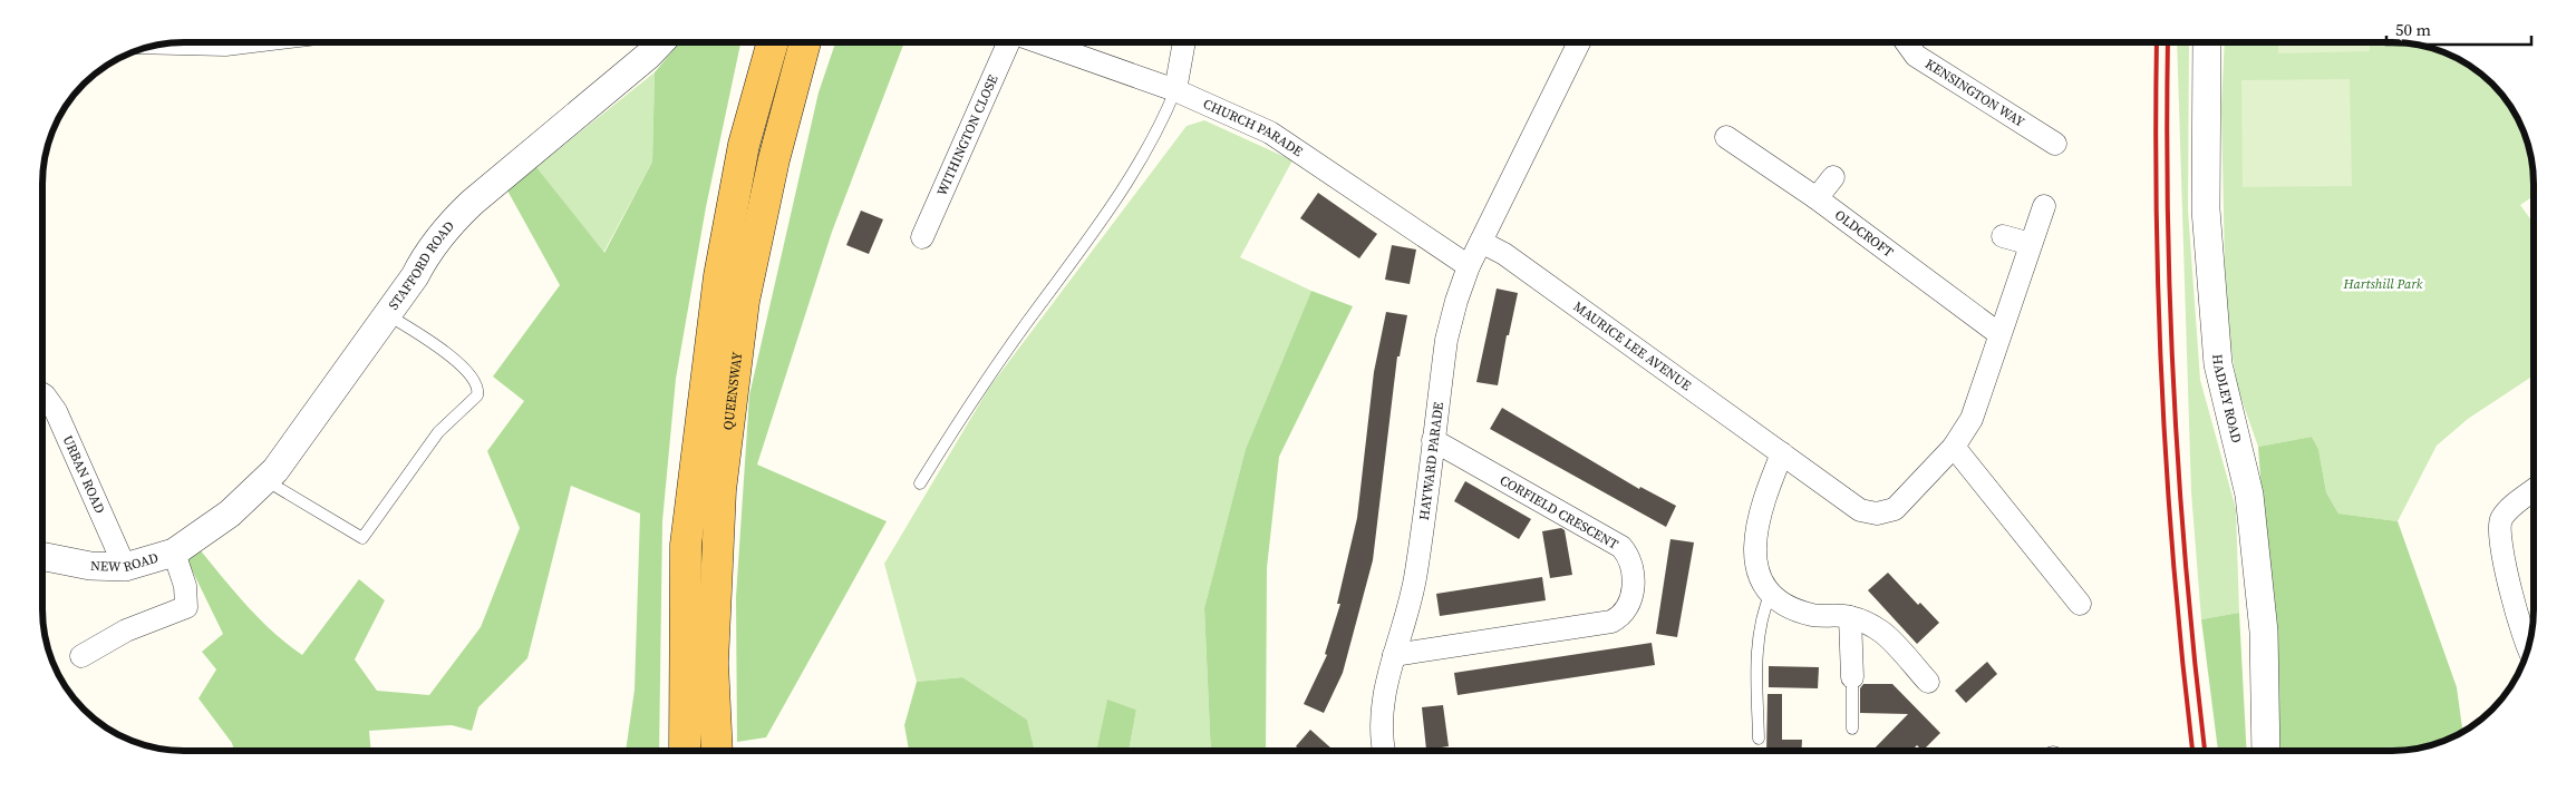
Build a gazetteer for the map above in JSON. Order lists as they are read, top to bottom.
{
  "streets": {
    "highway": ["QUEENSWAY"],
    "street": [
      "KENSINGTON WAY",
      "CHURCH PARADE",
      "WITHINGTON CLOSE",
      "OLDCROFT",
      "STAFFORD ROAD",
      "MAURICE LEE AVENUE",
      "HADLEY ROAD",
      "HAYWARD PARADE",
      "URBAN ROAD",
      "CORFIELD CRESCENT",
      "NEW ROAD"
    ]
  },
  "crossings": [
    ["CHURCH PARADE", "HAYWARD PARADE"],
    ["STAFFORD ROAD", "NEW ROAD"],
    ["MAURICE LEE AVENUE", "HAYWARD PARADE"],
    ["HAYWARD PARADE", "CORFIELD CRESCENT"],
    ["URBAN ROAD", "NEW ROAD"]
  ],
  "parks": ["Hartshill Park"],
  "scale_bar": "50 m"
}
